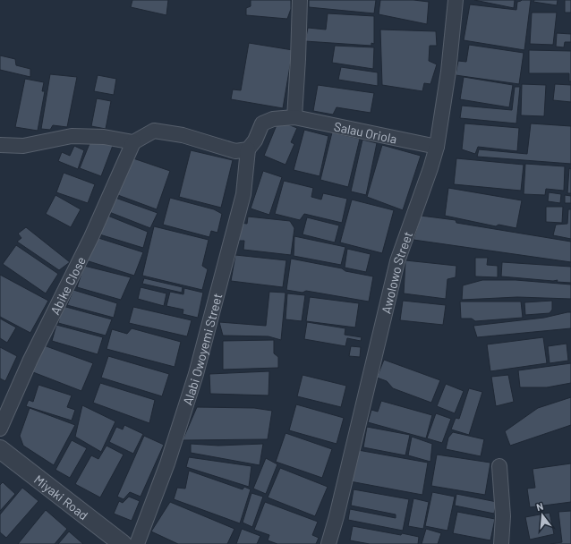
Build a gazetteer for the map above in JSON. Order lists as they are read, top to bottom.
{
  "streets": {
    "street": [
      "Salau Oriola",
      "Awolowo Street",
      "Abike Close",
      "Alabi Owoyemi Street",
      "Miyaki Road"
    ]
  },
  "crossings": [
    ["Salau Oriola", "Awolowo Street"],
    ["Salau Oriola", "Alabi Owoyemi Street"]
  ],
  "north": "top"
}
